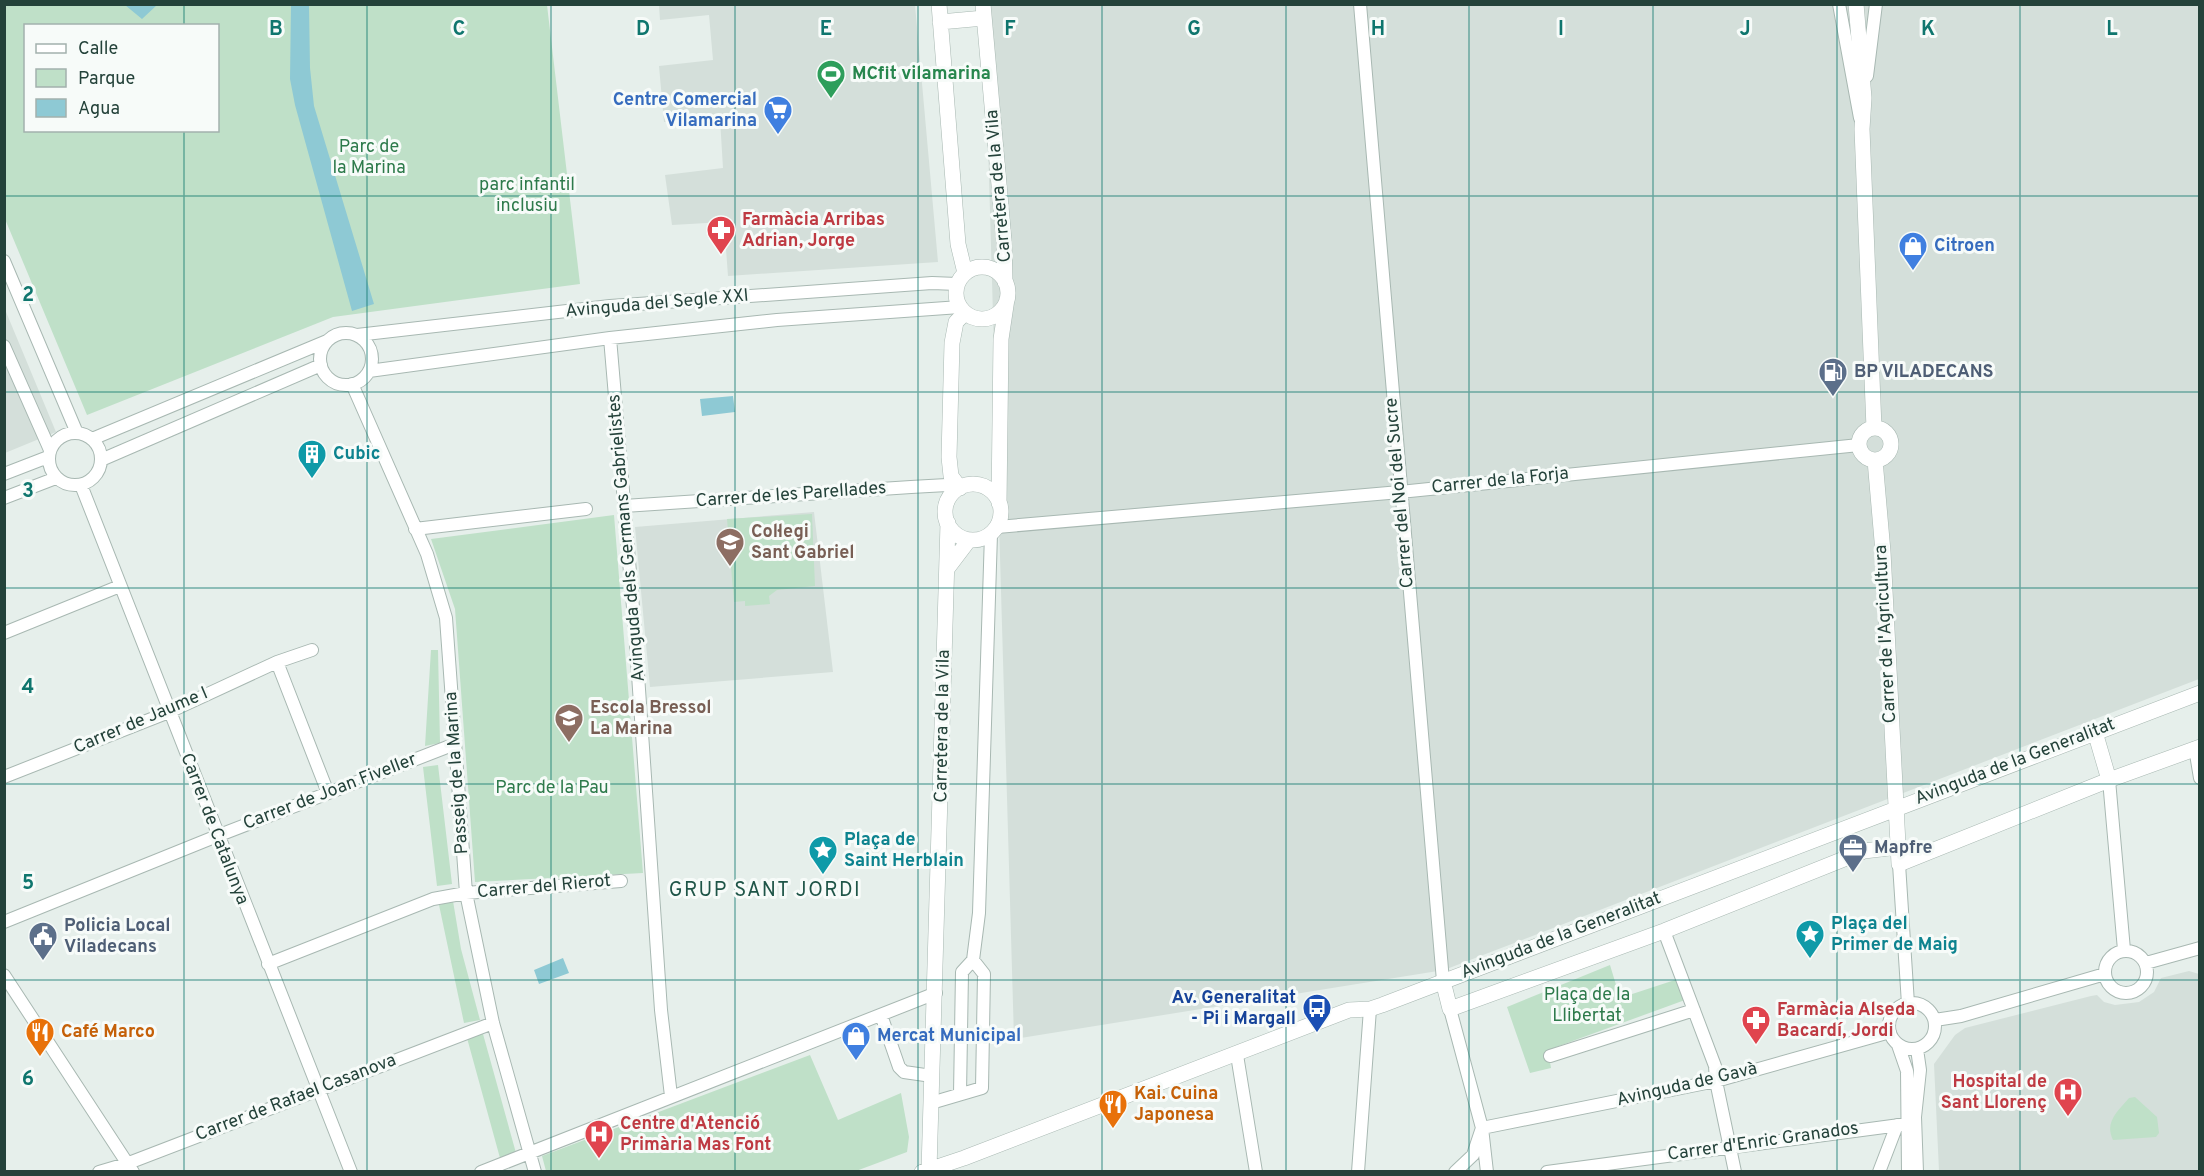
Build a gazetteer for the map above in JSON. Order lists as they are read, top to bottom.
{
  "streets": {
    "street": [
      "Carretera de la Vila",
      "Avinguda del Segle XXI",
      "Carrer de la Forja",
      "Carrer del Noi del Sucre",
      "Carrer de les Parellades",
      "Avinguda dels Germans Gabrielistes",
      "Carrer de l'Agricultura",
      "Carrer de Jaume I",
      "Avinguda de la Generalitat",
      "Passeig de la Marina",
      "Carrer de Joan Fiveller",
      "Carrer de Catalunya",
      "Carrer del Rierot",
      "Avinguda de Gavà",
      "Carrer de Rafael Casanova",
      "Carrer d'Enric Granados"
    ]
  },
  "crossings": [
    ["Carretera de la Vila", "Avinguda del Segle XXI"],
    ["Carretera de la Vila", "Carrer de la Forja"],
    ["Carretera de la Vila", "Carrer de les Parellades"],
    ["Carretera de la Vila", "Avinguda de la Generalitat"],
    ["Avinguda del Segle XXI", "Avinguda dels Germans Gabrielistes"],
    ["Avinguda del Segle XXI", "Passeig de la Marina"],
    ["Carrer de la Forja", "Carrer del Noi del Sucre"],
    ["Carrer de la Forja", "Carrer de les Parellades"],
    ["Carrer de la Forja", "Carrer de l'Agricultura"],
    ["Carrer del Noi del Sucre", "Avinguda de la Generalitat"],
    ["Carrer de les Parellades", "Avinguda dels Germans Gabrielistes"],
    ["Carrer de l'Agricultura", "Avinguda de la Generalitat"],
    ["Carrer de Jaume I", "Carrer de Catalunya"],
    ["Passeig de la Marina", "Carrer de Joan Fiveller"],
    ["Passeig de la Marina", "Carrer del Rierot"],
    ["Passeig de la Marina", "Carrer de Rafael Casanova"],
    ["Carrer de Joan Fiveller", "Carrer de Catalunya"],
    ["Carrer de Catalunya", "Carrer del Rierot"],
    ["Carrer de Catalunya", "Carrer de Rafael Casanova"]
  ],
  "districts": ["GRUP SANT JORDI"],
  "parks": [
    "Parc de la Marina",
    "parc infantil inclusiu",
    "Parc de la Pau",
    "Plaça de la Llibertat"
  ],
  "places": {
    "sports": ["MCfit vilamarina"],
    "supermarket": ["Centre Comercial Vilamarina"],
    "pharmacy": ["Farmàcia Arribas Adrian, Jorge", "Farmàcia Alseda Bacardí, Jordi"],
    "shop": ["Citroen", "Mercat Municipal"],
    "fuel station": ["BP VILADECANS"],
    "building": ["Cubic"],
    "school or university": ["Col·legi Sant Gabriel", "Escola Bressol La Marina"],
    "office": ["Mapfre"],
    "place": ["Plaça de Saint Herblain", "Plaça del Primer de Maig"],
    "public building": ["Policia Local Viladecans"],
    "bus stop": ["Av. Generalitat - Pi i Margall"],
    "restaurant": ["Café Marco", "Kai. Cuina Japonesa"],
    "hospital": ["Hospital de Sant Llorenç", "Centre d'Atenció Primària Mas Font"]
  },
  "legend": ["Calle", "Parque", "Agua"],
  "grid": {
    "columns": [
      "B",
      "C",
      "D",
      "E",
      "F",
      "G",
      "H",
      "I",
      "J",
      "K",
      "L"
    ],
    "rows": [
      "2",
      "3",
      "4",
      "5",
      "6"
    ]
  }
}
